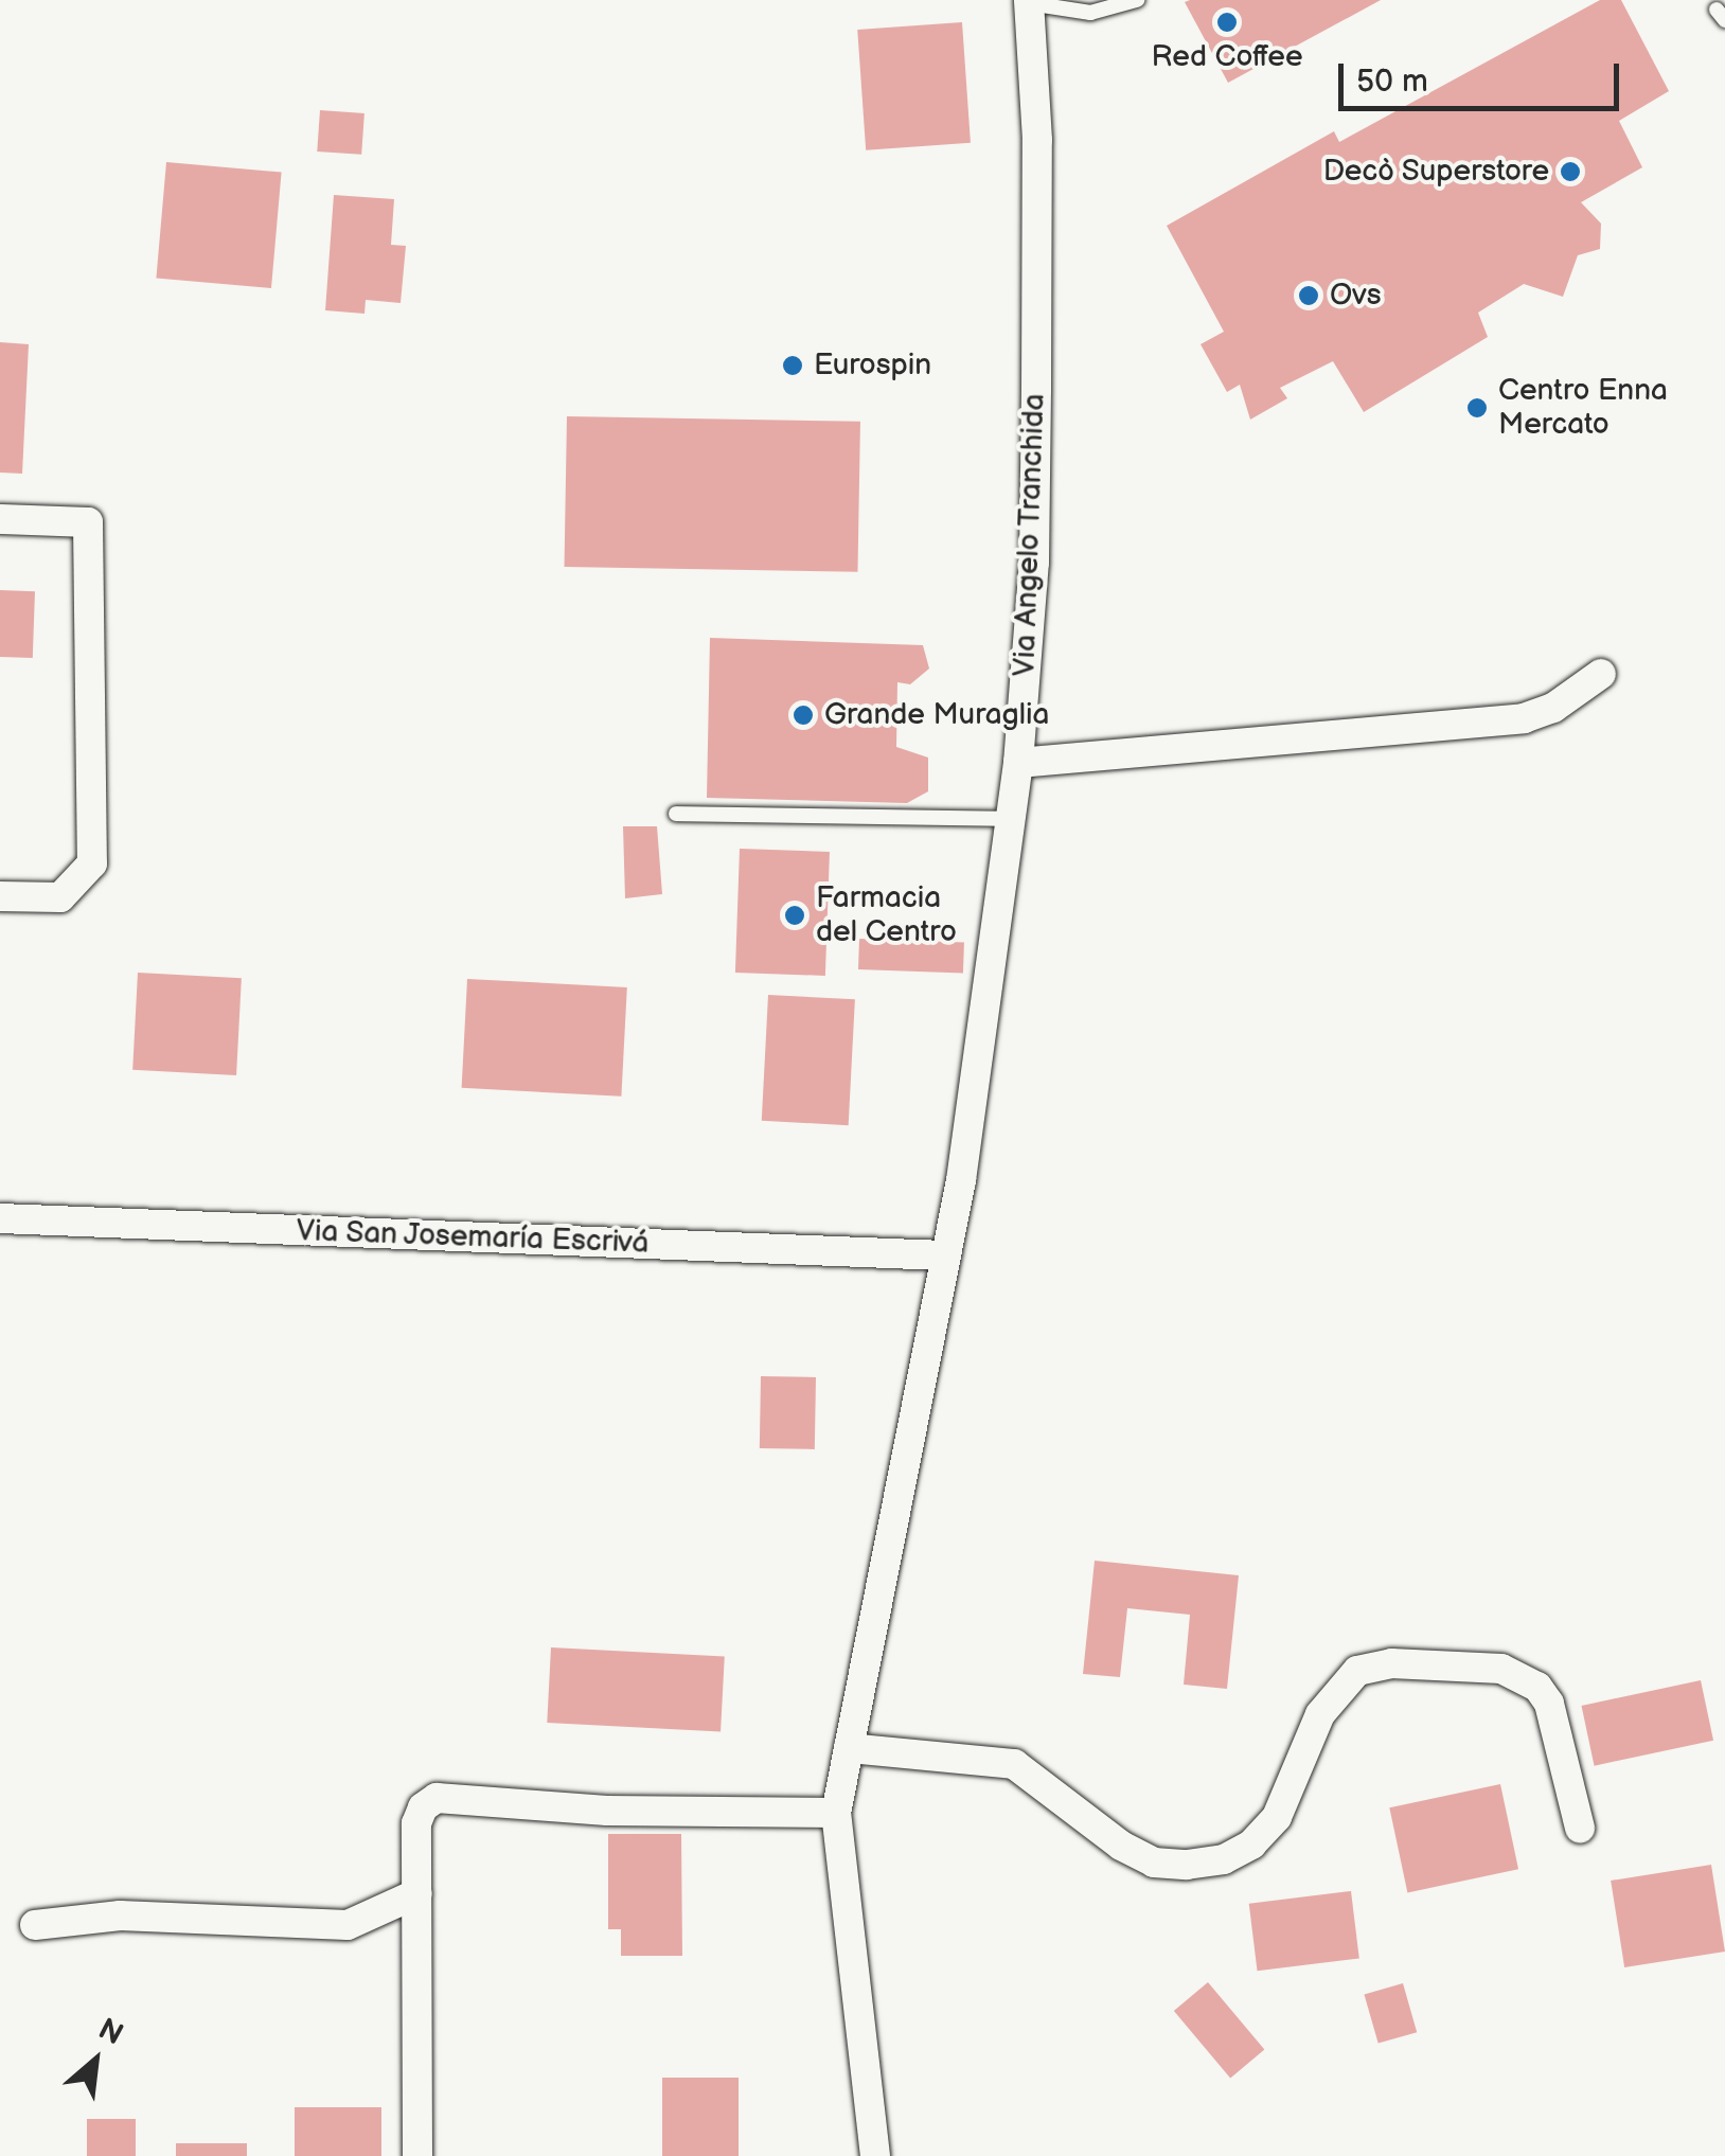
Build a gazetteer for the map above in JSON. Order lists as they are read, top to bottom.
{
  "streets": {
    "street": ["Via Angelo Tranchida", "Via San Josemaría Escrivá"]
  },
  "crossings": [
    ["Via Angelo Tranchida", "Via San Josemaría Escrivá"]
  ],
  "places": [
    "Red Coffee",
    "Decò Superstore",
    "Ovs",
    "Eurospin",
    "Centro Enna Mercato",
    "Grande Muraglia",
    "Farmacia del Centro"
  ],
  "scale_bar": "50 m",
  "north": "top right"
}
